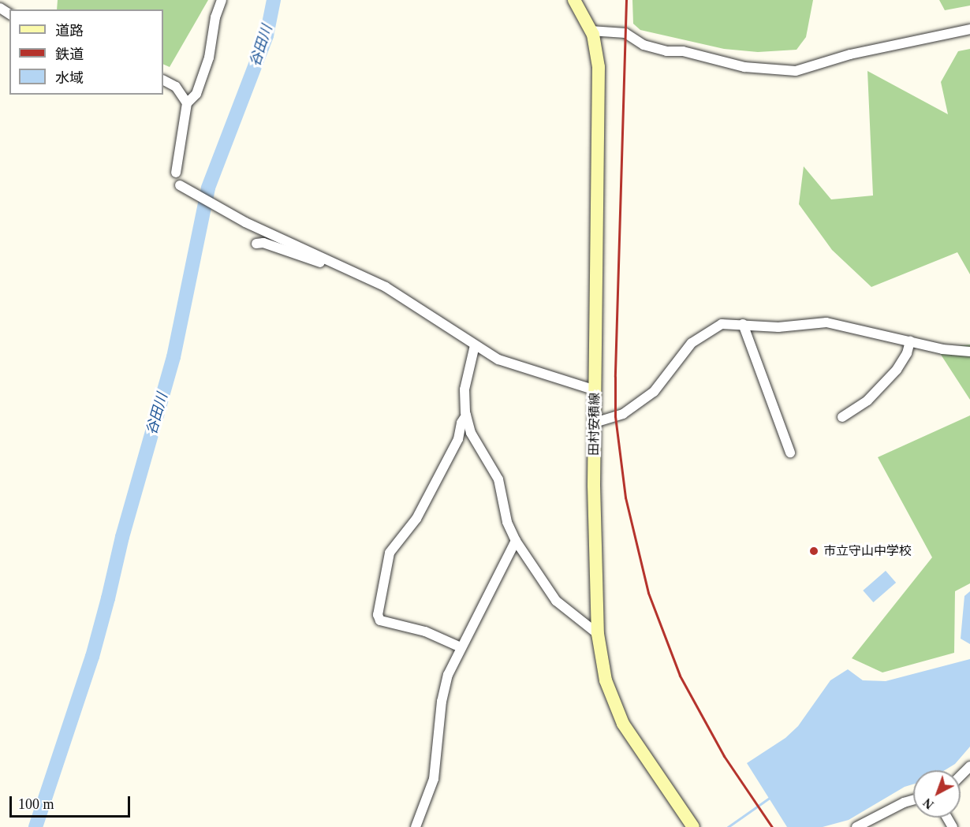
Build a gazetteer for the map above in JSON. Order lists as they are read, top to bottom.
{
  "streets": {
    "main road": ["田村安積線"]
  },
  "water": ["谷田川"],
  "places": ["市立守山中学校"],
  "legend": ["道路", "鉄道", "水域"],
  "scale_bar": "100 m",
  "north": "bottom left"
}
